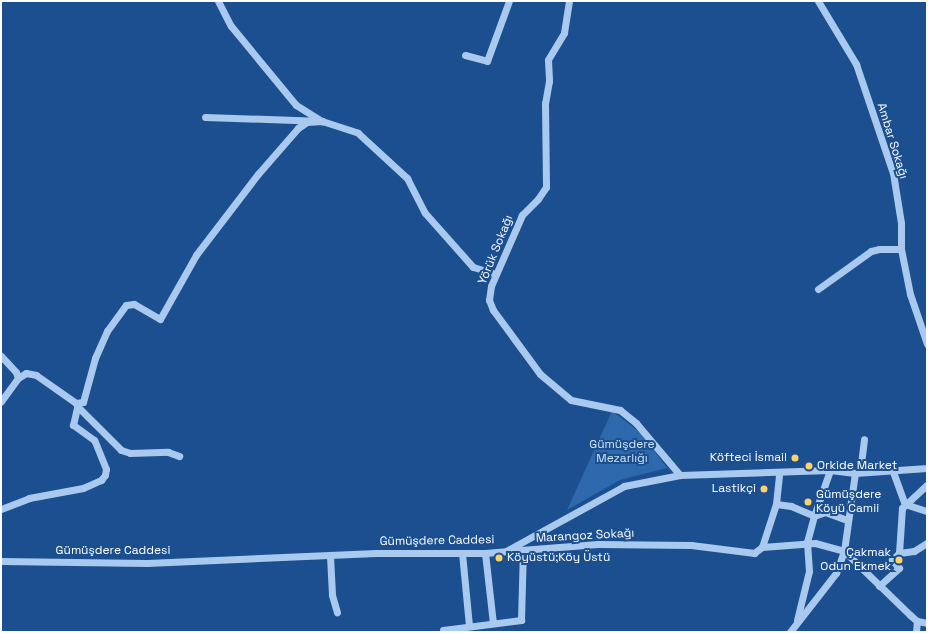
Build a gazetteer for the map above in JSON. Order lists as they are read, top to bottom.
{
  "streets": {
    "street": [
      "Ambar Sokağı",
      "Yörük Sokağı",
      "Marangoz Sokağı",
      "Gümüşdere Caddesi"
    ]
  },
  "crossings": [
    ["Yörük Sokağı", "Gümüşdere Caddesi"],
    ["Marangoz Sokağı", "Gümüşdere Caddesi"]
  ],
  "parks": ["Gümüşdere Mezarlığı"],
  "places": [
    "Köfteci İsmail",
    "Orkide Market",
    "Lastikçi",
    "Gümüşdere Köyü Camii",
    "Köyüstü;Köy Üstü",
    "Çakmak Odun Ekmek"
  ]
}
